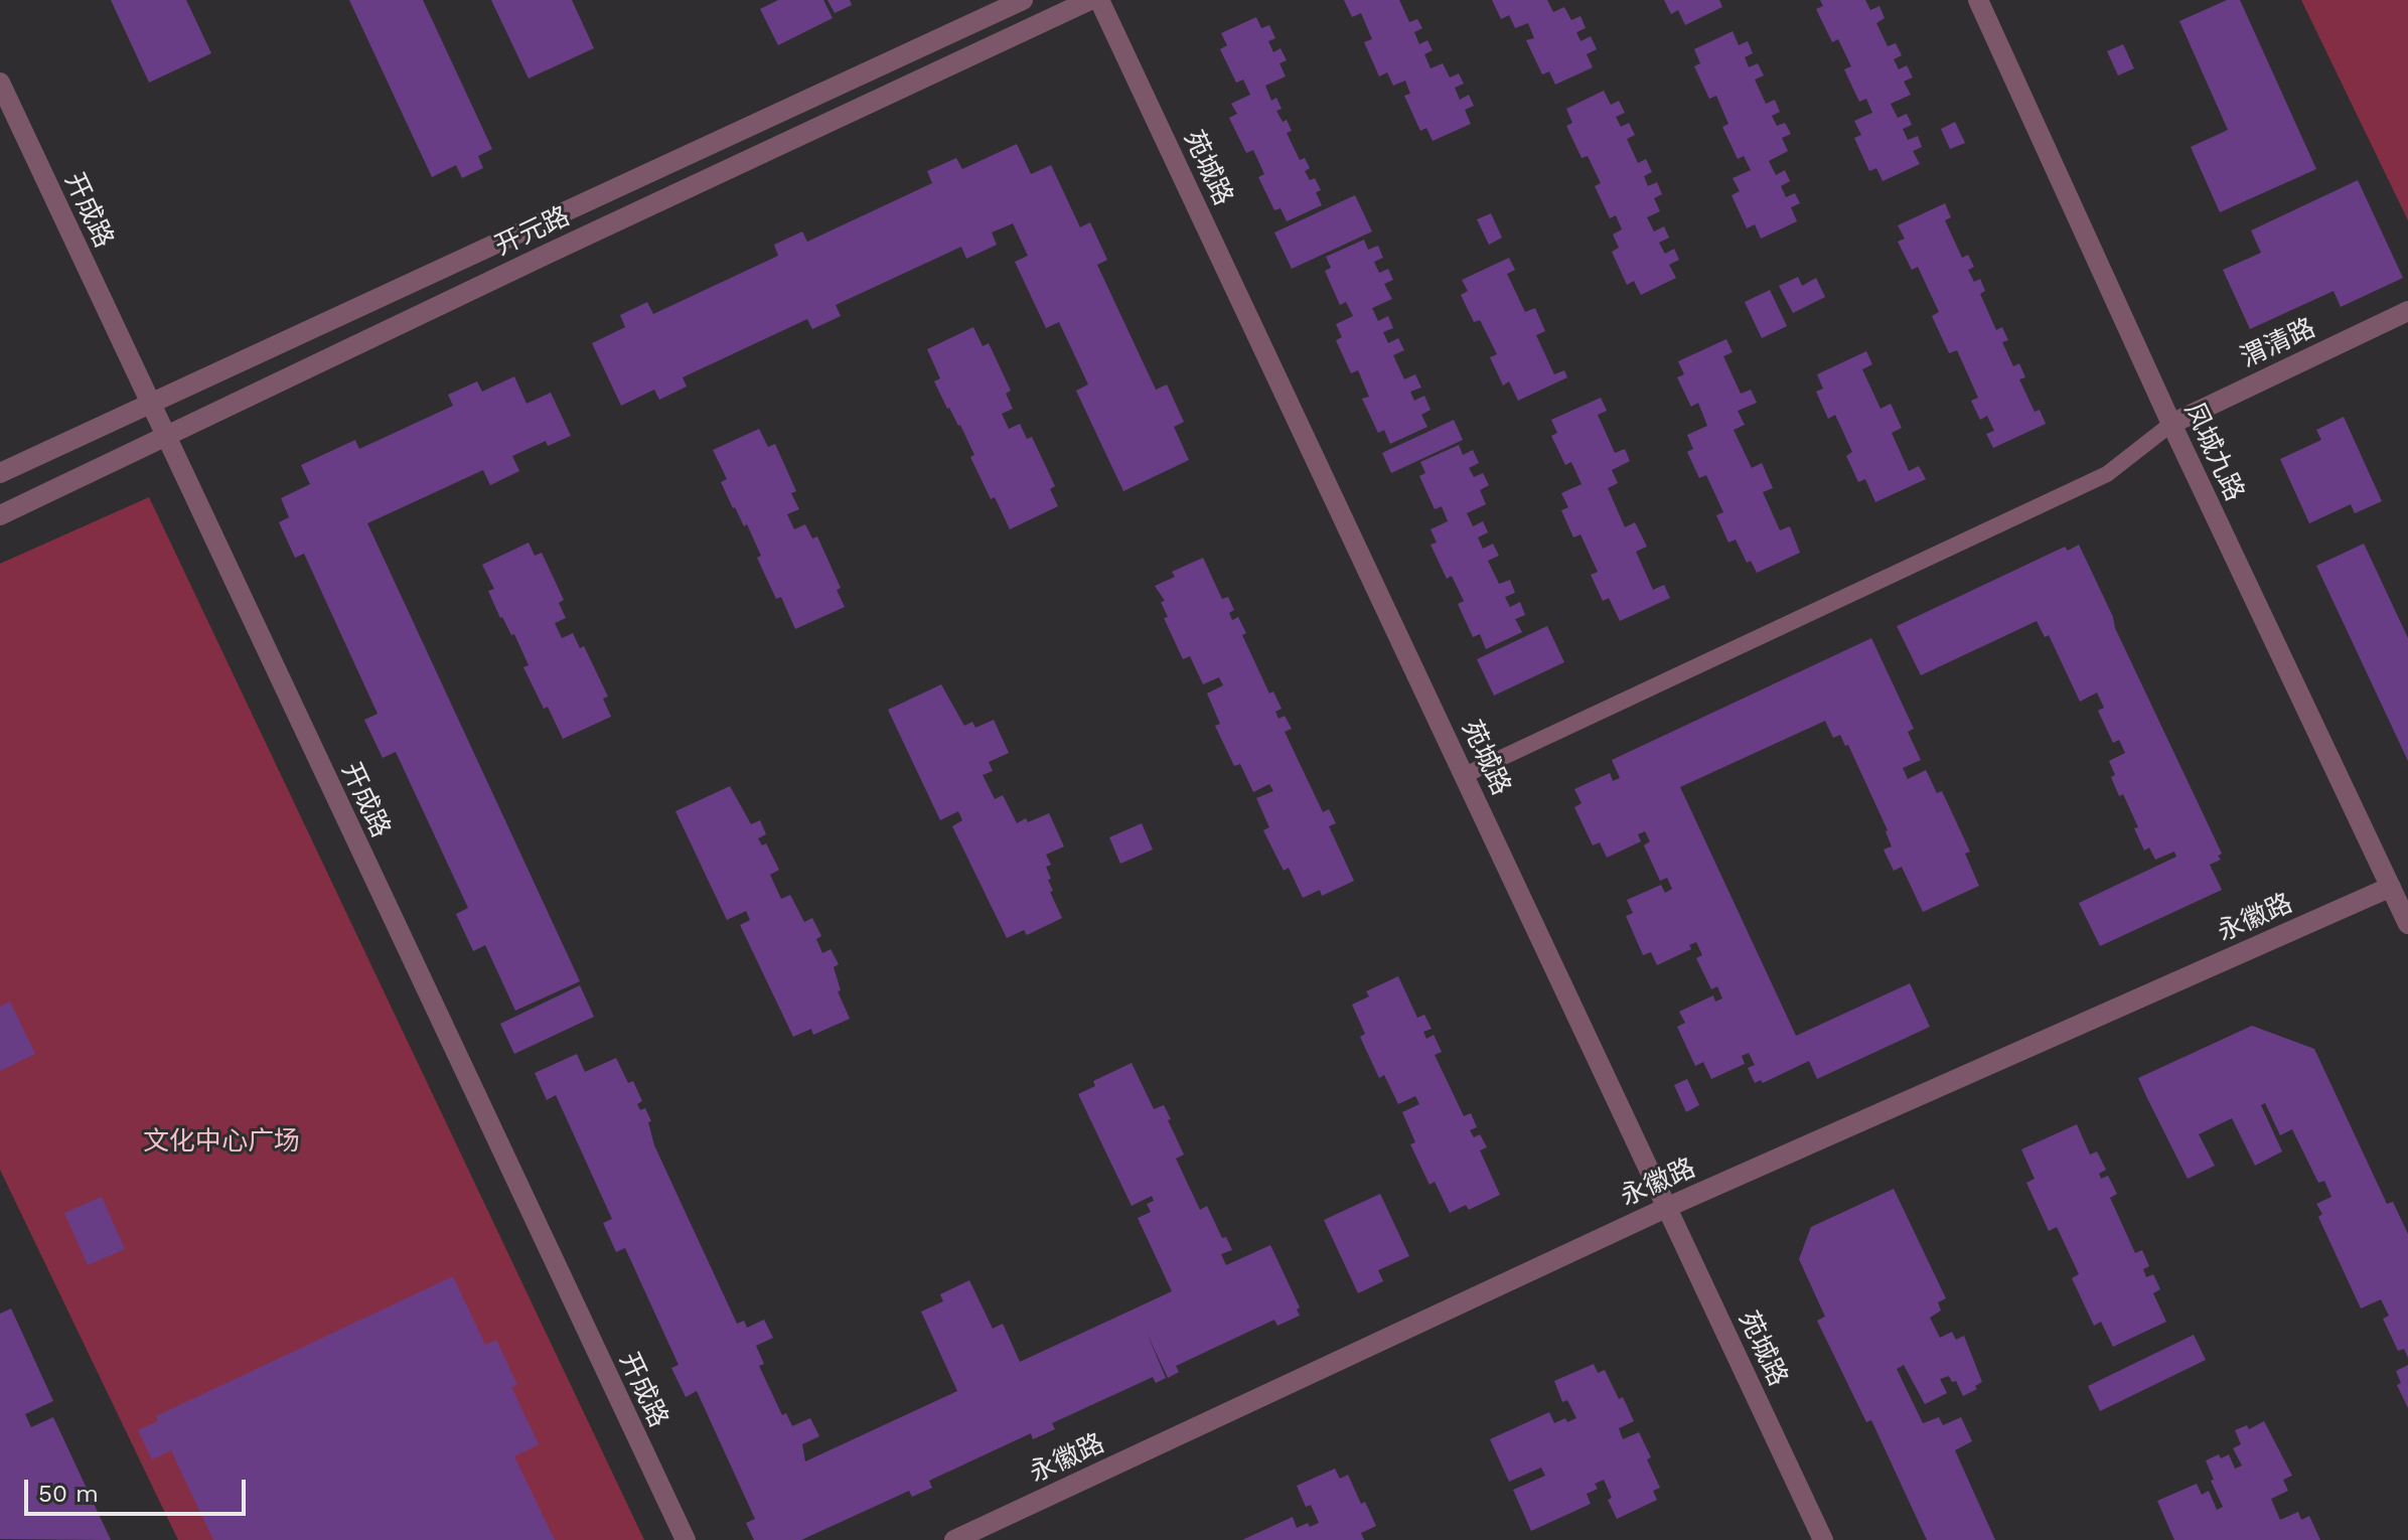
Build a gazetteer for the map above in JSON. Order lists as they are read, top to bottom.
{
  "streets": {
    "street": [
      "苑城路",
      "开成路",
      "开元路",
      "渭清路",
      "凤城九路",
      "永徽路"
    ]
  },
  "crossings": [
    ["苑城路", "永徽路"],
    ["开成路", "开元路"],
    ["渭清路", "凤城九路"],
    ["凤城九路", "永徽路"]
  ],
  "parks": ["文化中心广场"],
  "scale_bar": "50 m"
}
